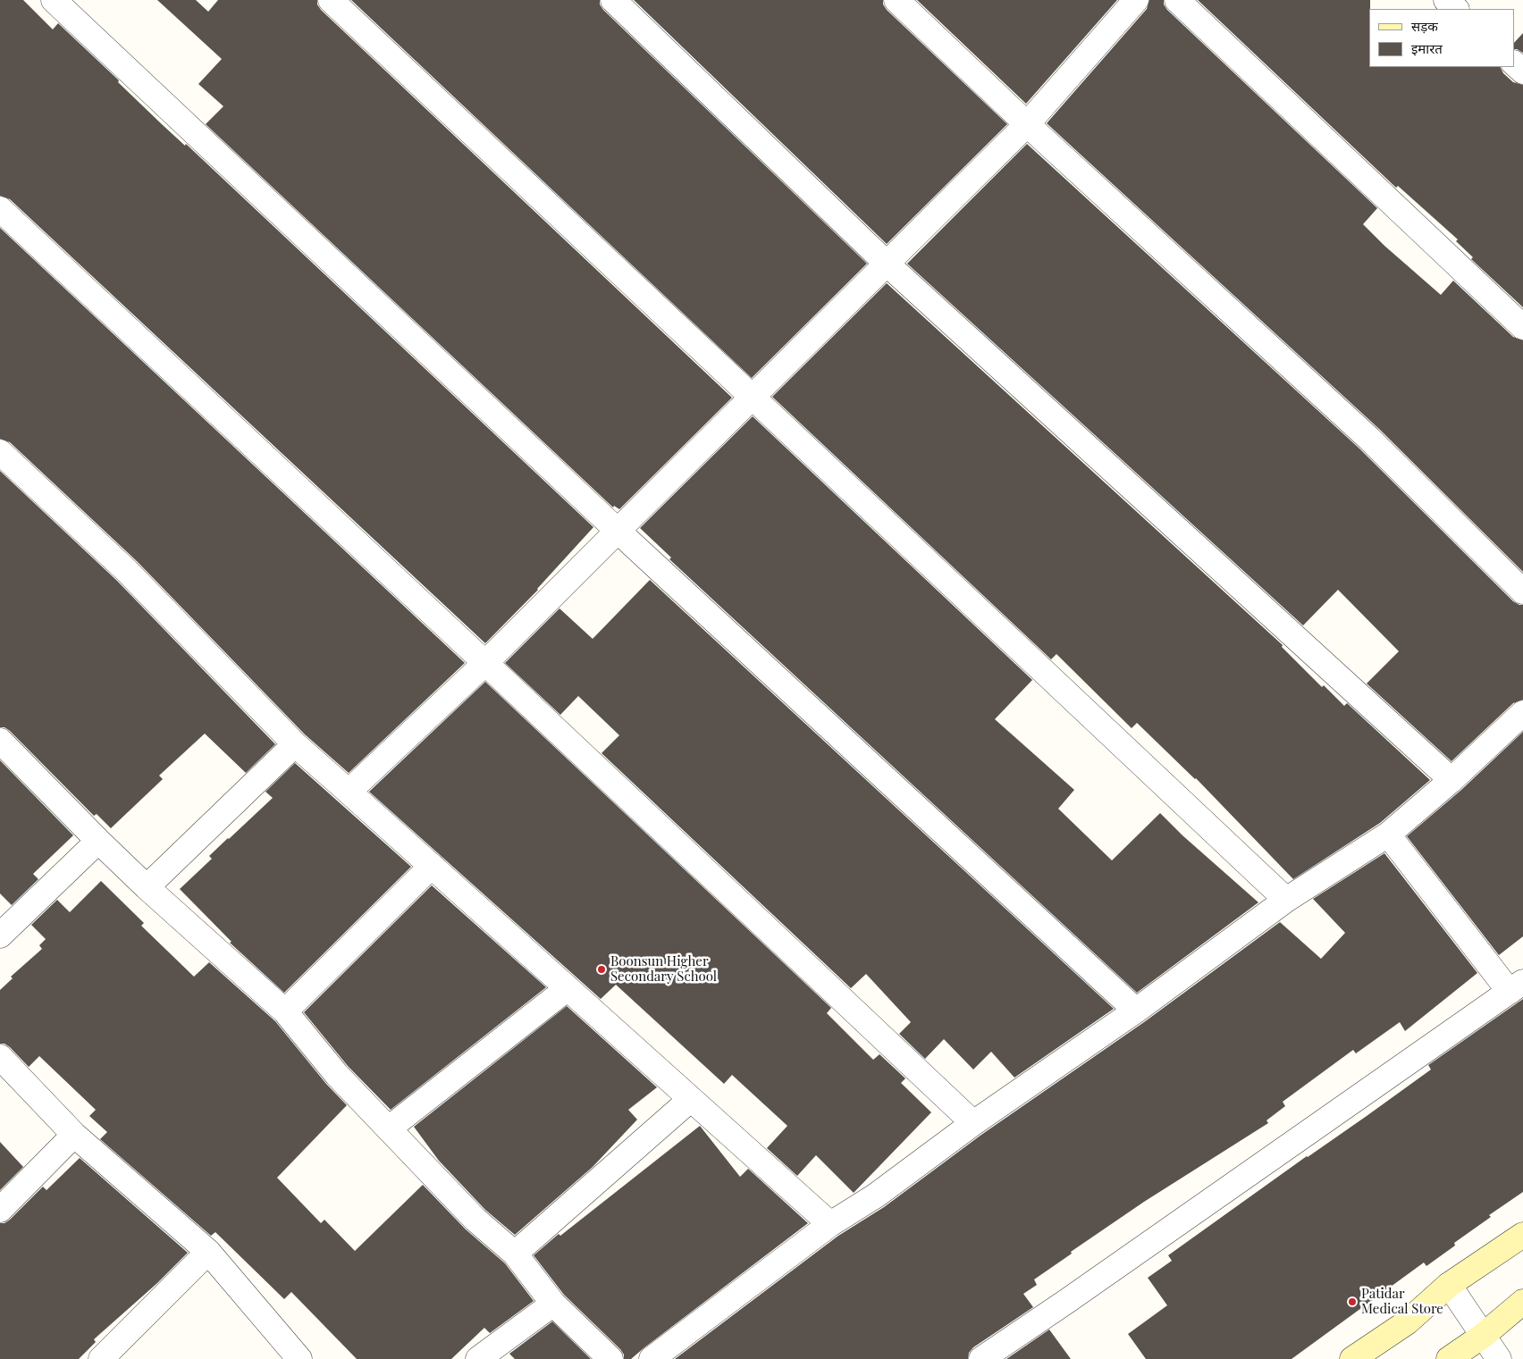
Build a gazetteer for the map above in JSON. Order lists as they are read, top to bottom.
{
  "places": ["Boonsun Higher Secondary School", "Patidar Medical Store"],
  "legend": ["सड़क", "इमारत"]
}
